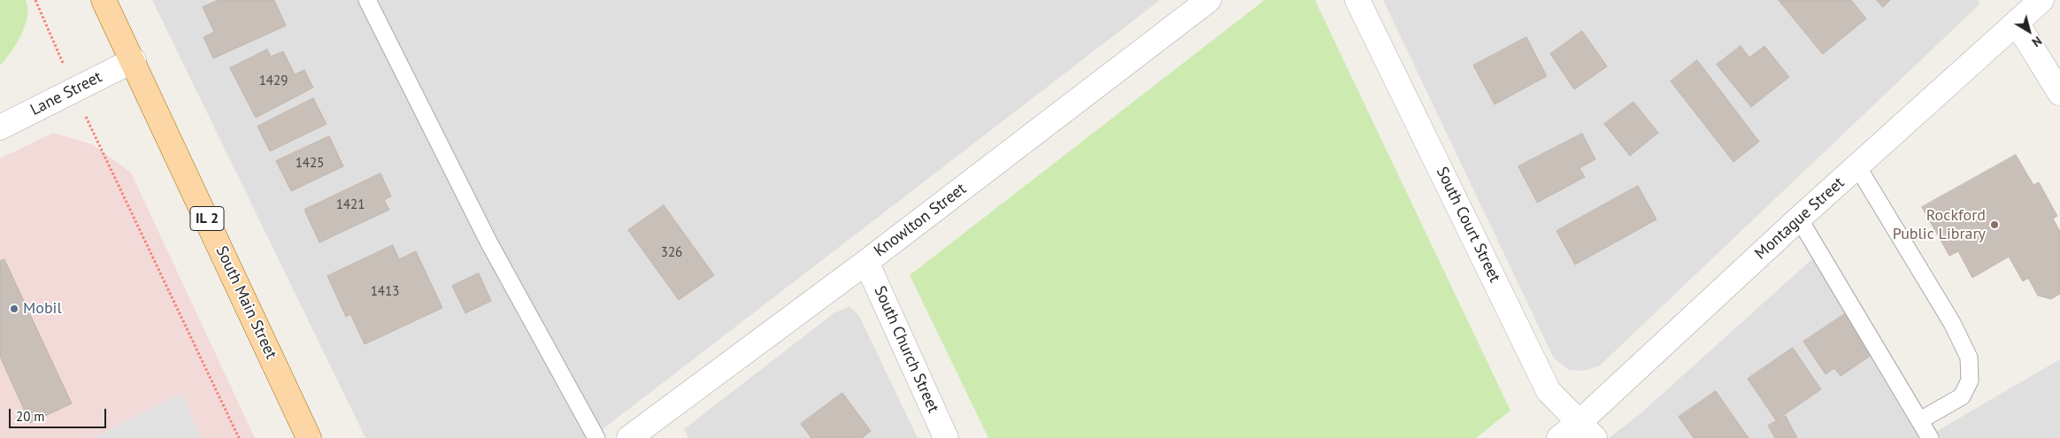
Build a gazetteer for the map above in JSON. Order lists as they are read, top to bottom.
{
  "streets": {
    "main road": ["IL 2", "South Main Street"],
    "street": [
      "Lane Street",
      "Montague Street",
      "Knowlton Street",
      "South Court Street",
      "South Church Street"
    ]
  },
  "crossings": [
    ["Lane Street", "South Main Street"],
    ["Montague Street", "South Court Street"],
    ["Knowlton Street", "South Church Street"]
  ],
  "places": ["Rockford Public Library", "Mobil"],
  "house_numbers": [
    "1429",
    "1425",
    "1421",
    "326",
    "1413"
  ],
  "scale_bar": "20 m",
  "north": "bottom right"
}
